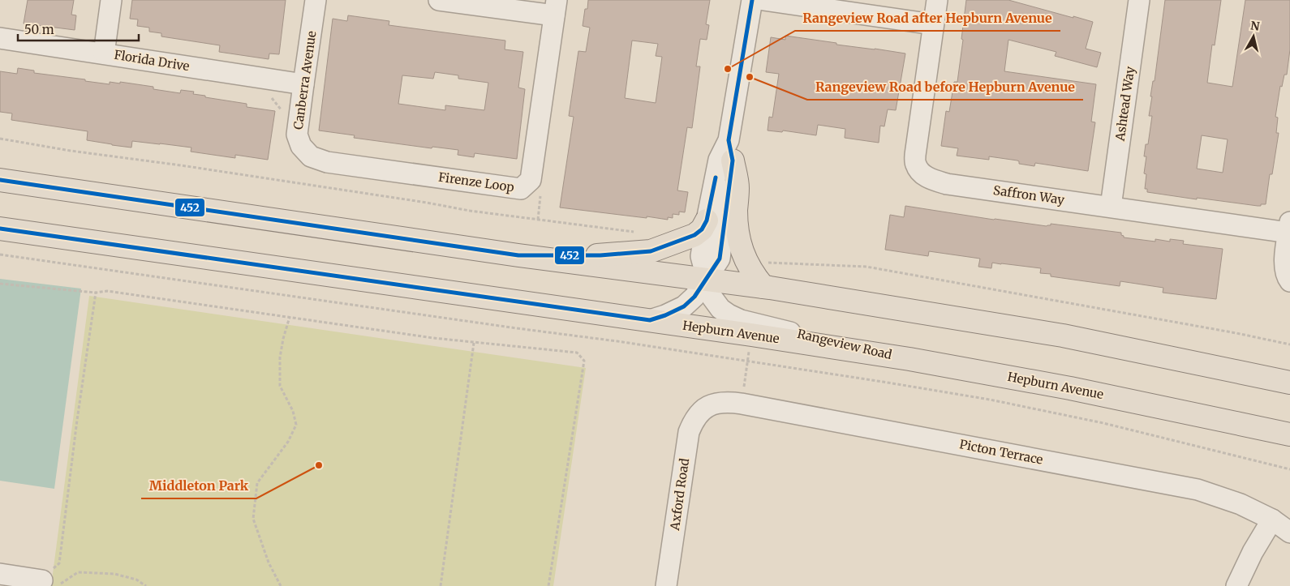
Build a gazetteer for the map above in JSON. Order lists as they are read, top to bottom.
{
  "streets": {
    "main road": ["Hepburn Avenue"],
    "street": [
      "Florida Drive",
      "Canberra Avenue",
      "Ashtead Way",
      "Firenze Loop",
      "Saffron Way",
      "Rangeview Road",
      "Picton Terrace",
      "Axford Road"
    ]
  },
  "crossings": [
    ["Florida Drive", "Canberra Avenue"],
    ["Canberra Avenue", "Firenze Loop"],
    ["Ashtead Way", "Saffron Way"],
    ["Hepburn Avenue", "Rangeview Road"],
    ["Picton Terrace", "Axford Road"]
  ],
  "places": ["Rangeview Road after Hepburn Avenue", "Rangeview Road before Hepburn Avenue", "Middleton Park"],
  "lines": ["transit line 452"],
  "scale_bar": "50 m",
  "north": "top"
}
